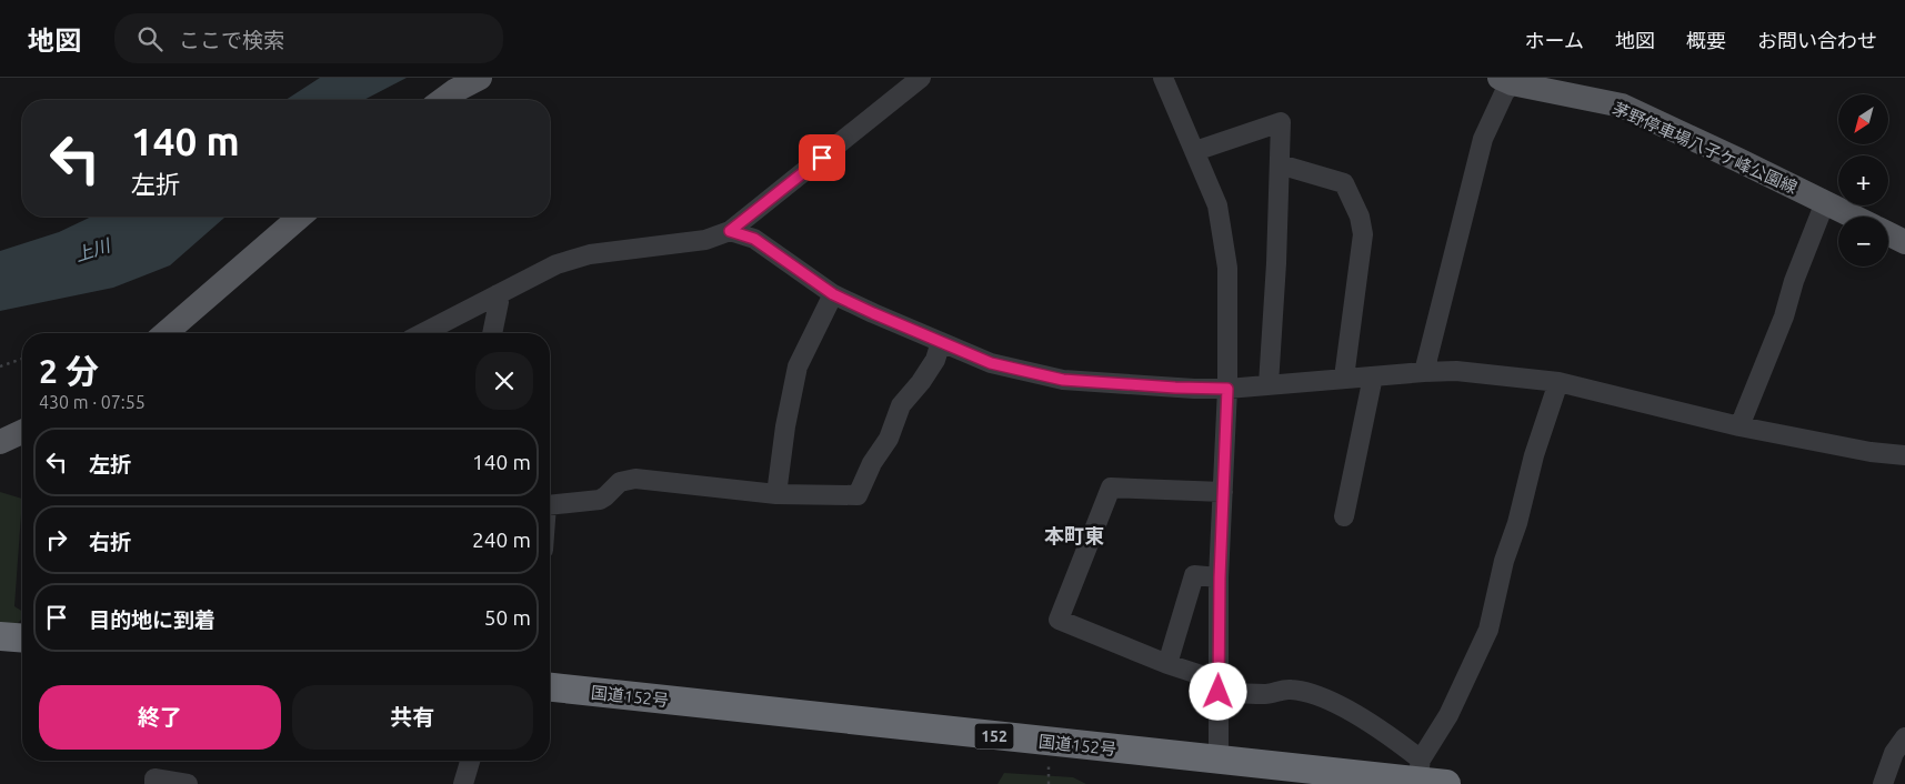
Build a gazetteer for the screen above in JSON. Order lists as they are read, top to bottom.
{
  "streets": {
    "highway": ["国道152号", "152"],
    "main road": ["茅野停車場八子ケ峰公園線"]
  },
  "districts": ["本町東"],
  "water": ["上川"],
  "north": "bottom left",
  "page": {
    "header": "地図",
    "search": "ここで検索",
    "nav": [
      "ホーム",
      "地図",
      "概要",
      "お問い合わせ"
    ],
    "map_buttons": ["+", "−"],
    "turn": ["140 m", "左折"],
    "heading": ["2 分", "430 m · 07:55"],
    "list": [
      {
        "name": "左折",
        "value": "140 m"
      },
      {
        "name": "右折",
        "value": "240 m"
      },
      {
        "name": "目的地に到着",
        "value": "50 m"
      }
    ],
    "buttons": ["終了", "共有"]
  }
}
